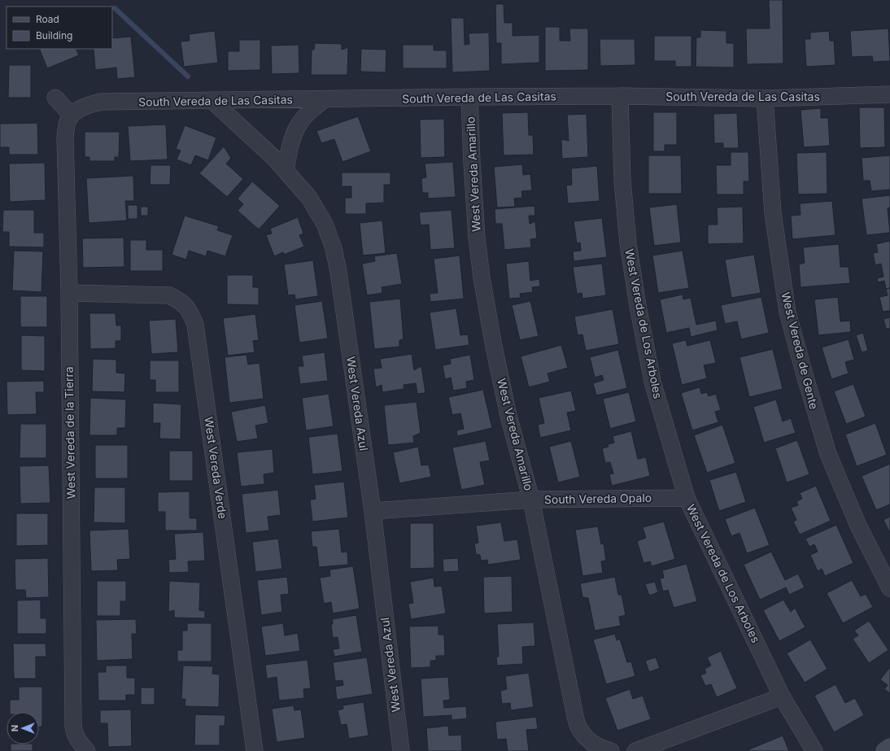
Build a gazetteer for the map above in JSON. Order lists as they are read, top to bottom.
{
  "streets": {
    "street": [
      "South Vereda de Las Casitas",
      "West Vereda Amarillo",
      "West Vereda de Los Arboles",
      "West Vereda de Gente",
      "West Vereda Azul",
      "West Vereda de la Tierra",
      "West Vereda Verde",
      "South Vereda Opalo"
    ]
  },
  "crossings": [
    ["South Vereda de Las Casitas", "West Vereda Amarillo"],
    ["South Vereda de Las Casitas", "West Vereda de Los Arboles"],
    ["South Vereda de Las Casitas", "West Vereda de Gente"],
    ["South Vereda de Las Casitas", "West Vereda Azul"],
    ["South Vereda de Las Casitas", "West Vereda de la Tierra"],
    ["West Vereda Amarillo", "South Vereda Opalo"],
    ["West Vereda de Los Arboles", "South Vereda Opalo"],
    ["West Vereda Azul", "South Vereda Opalo"],
    ["West Vereda de la Tierra", "West Vereda Verde"]
  ],
  "legend": ["Road", "Building"],
  "north": "left"
}
